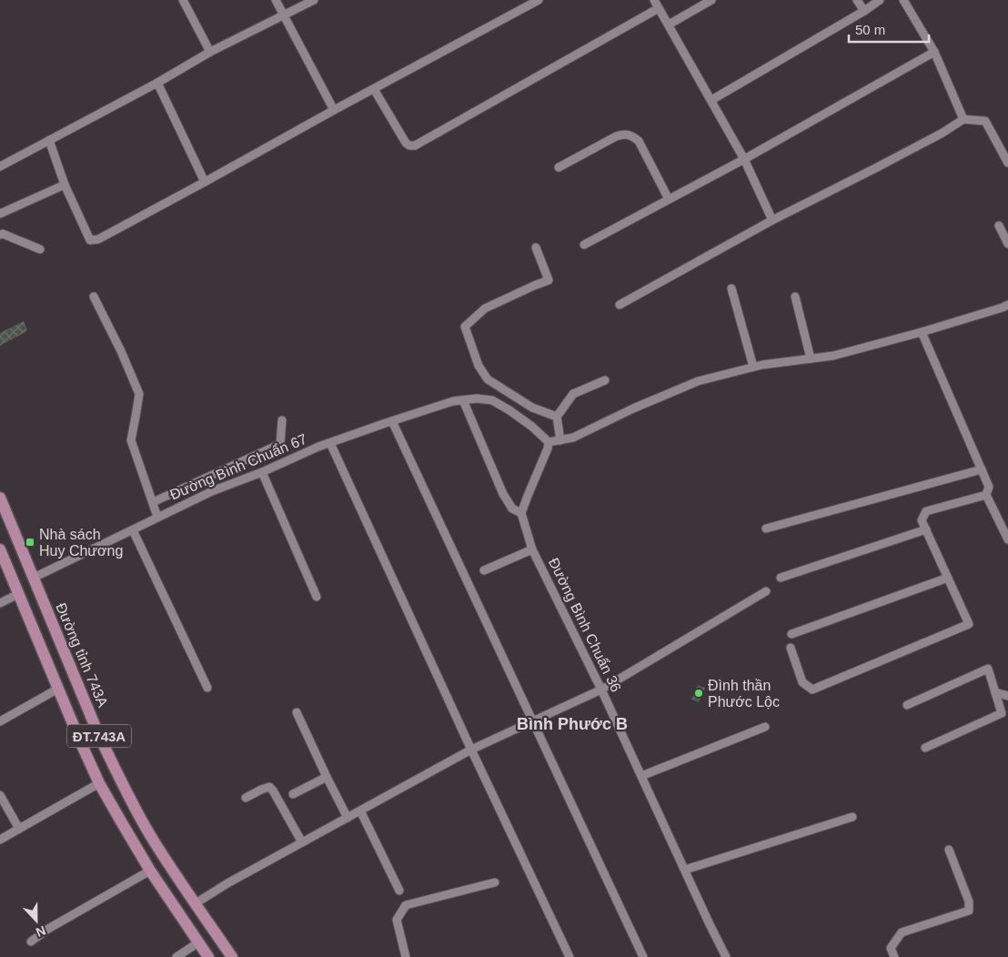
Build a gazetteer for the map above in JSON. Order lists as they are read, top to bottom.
{
  "streets": {
    "main road": ["Đường tỉnh 743A", "ĐT.743A"],
    "street": ["Đường Bình Chuẩn 67", "Đường Bình Chuẩn 36"]
  },
  "crossings": [
    ["Đường Bình Chuẩn 67", "Đường tỉnh 743A"]
  ],
  "districts": ["Bình Phước B"],
  "places": {
    "transit": ["Nhà sách Huy Chương"],
    "other": ["Đình thần Phước Lộc"]
  },
  "scale_bar": "50 m",
  "north": "bottom"
}
